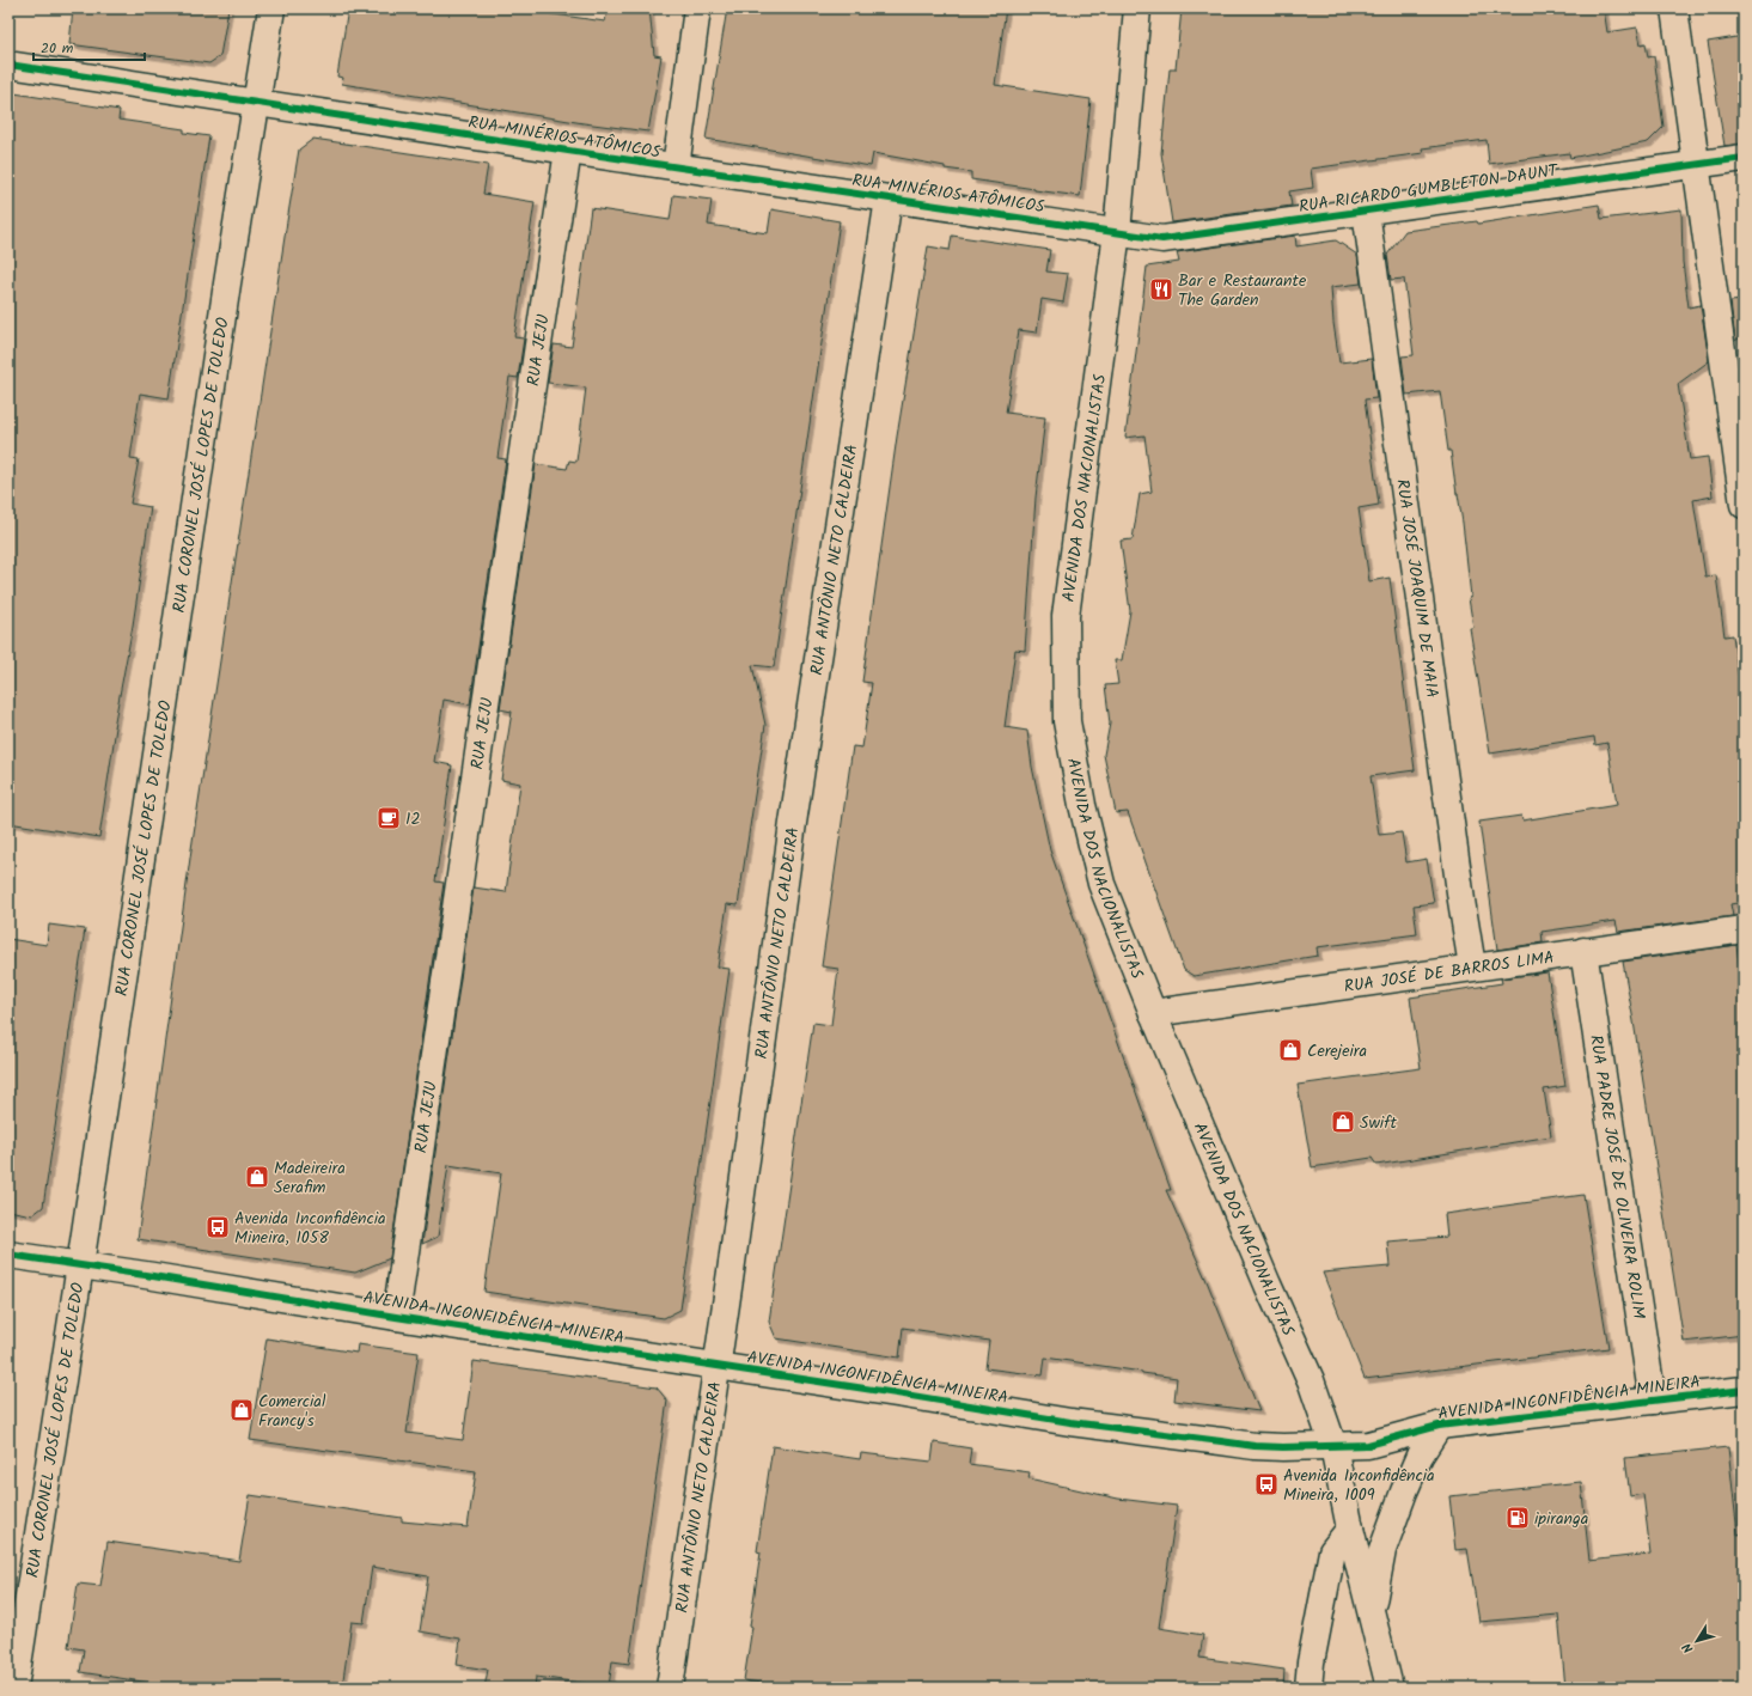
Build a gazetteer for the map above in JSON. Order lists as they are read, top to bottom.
{
  "streets": {
    "street": [
      "RUA MINÉRIOS ATÔMICOS",
      "RUA RICARDO GUMBLETON DAUNT",
      "RUA JEJU",
      "RUA CORONEL JOSÉ LOPES DE TOLEDO",
      "AVENIDA DOS NACIONALISTAS",
      "RUA ANTÔNIO NETO CALDEIRA",
      "RUA JOSÉ JOAQUIM DE MAIA",
      "RUA JOSÉ DE BARROS LIMA",
      "RUA PADRE JOSÉ DE OLIVEIRA ROLIM",
      "AVENIDA INCONFIDÊNCIA MINEIRA"
    ]
  },
  "crossings": [
    ["RUA MINÉRIOS ATÔMICOS", "RUA RICARDO GUMBLETON DAUNT"],
    ["RUA MINÉRIOS ATÔMICOS", "RUA JEJU"],
    ["RUA MINÉRIOS ATÔMICOS", "RUA CORONEL JOSÉ LOPES DE TOLEDO"],
    ["RUA MINÉRIOS ATÔMICOS", "AVENIDA DOS NACIONALISTAS"],
    ["RUA MINÉRIOS ATÔMICOS", "RUA ANTÔNIO NETO CALDEIRA"],
    ["RUA RICARDO GUMBLETON DAUNT", "AVENIDA DOS NACIONALISTAS"],
    ["RUA RICARDO GUMBLETON DAUNT", "RUA JOSÉ JOAQUIM DE MAIA"],
    ["RUA JEJU", "AVENIDA INCONFIDÊNCIA MINEIRA"],
    ["RUA CORONEL JOSÉ LOPES DE TOLEDO", "AVENIDA INCONFIDÊNCIA MINEIRA"],
    ["AVENIDA DOS NACIONALISTAS", "RUA JOSÉ DE BARROS LIMA"],
    ["AVENIDA DOS NACIONALISTAS", "AVENIDA INCONFIDÊNCIA MINEIRA"],
    ["RUA ANTÔNIO NETO CALDEIRA", "AVENIDA INCONFIDÊNCIA MINEIRA"],
    ["RUA JOSÉ JOAQUIM DE MAIA", "RUA JOSÉ DE BARROS LIMA"],
    ["RUA JOSÉ DE BARROS LIMA", "RUA PADRE JOSÉ DE OLIVEIRA ROLIM"],
    ["RUA PADRE JOSÉ DE OLIVEIRA ROLIM", "AVENIDA INCONFIDÊNCIA MINEIRA"]
  ],
  "places": {
    "restaurant": ["Bar e Restaurante The Garden"],
    "cafe": ["12"],
    "shop": [
      "Cerejeira",
      "Swift",
      "Madeireira Serafim",
      "Comercial Francy's"
    ],
    "bus stop": ["Avenida Inconfidência Mineira, 1058", "Avenida Inconfidência Mineira, 1009"],
    "fuel station": ["ipiranga"]
  },
  "scale_bar": "20 m",
  "north": "bottom left"
}
